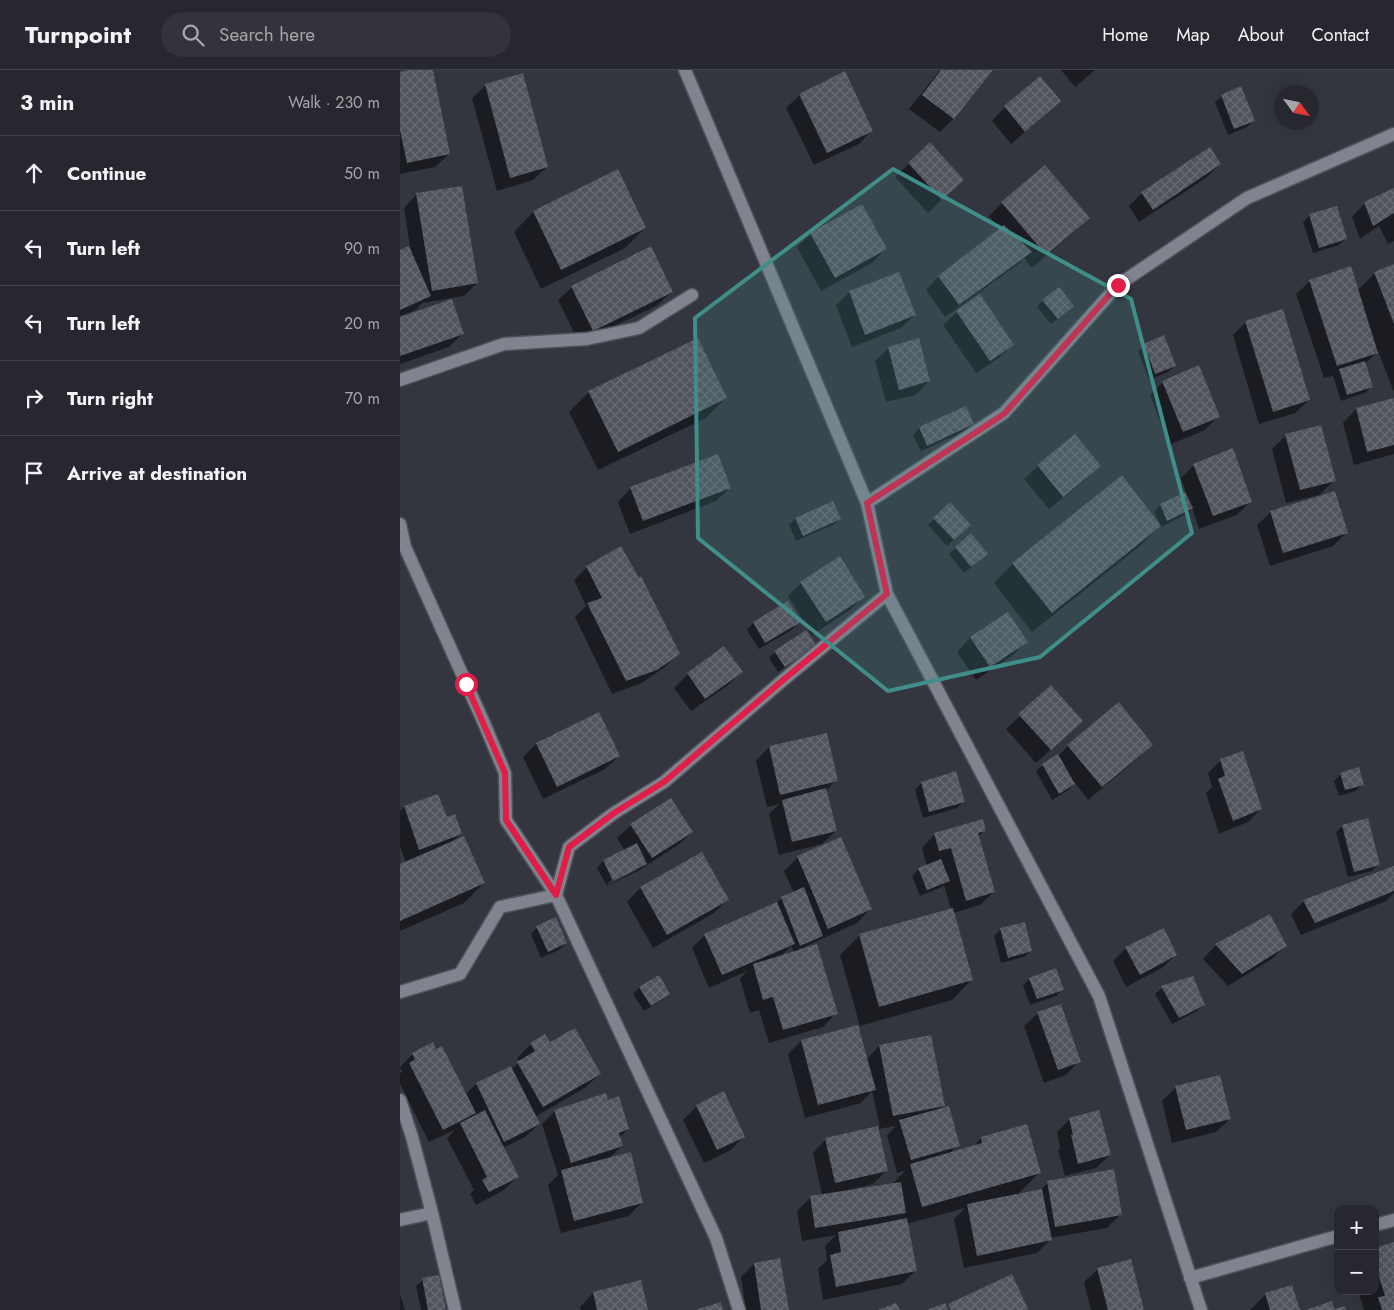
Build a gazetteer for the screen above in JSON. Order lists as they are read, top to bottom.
{
  "north": "bottom right",
  "page": {
    "header": "Turnpoint",
    "search": "Search here",
    "nav": [
      "Home",
      "Map",
      "About",
      "Contact"
    ],
    "heading": ["3 min", "Walk · 230 m"],
    "list": [
      ["Continue", "50 m"],
      ["Turn left", "90 m"],
      ["Turn left", "20 m"],
      ["Turn right", "70 m"],
      "Arrive at destination"
    ],
    "map_buttons": ["+", "−"]
  }
}
